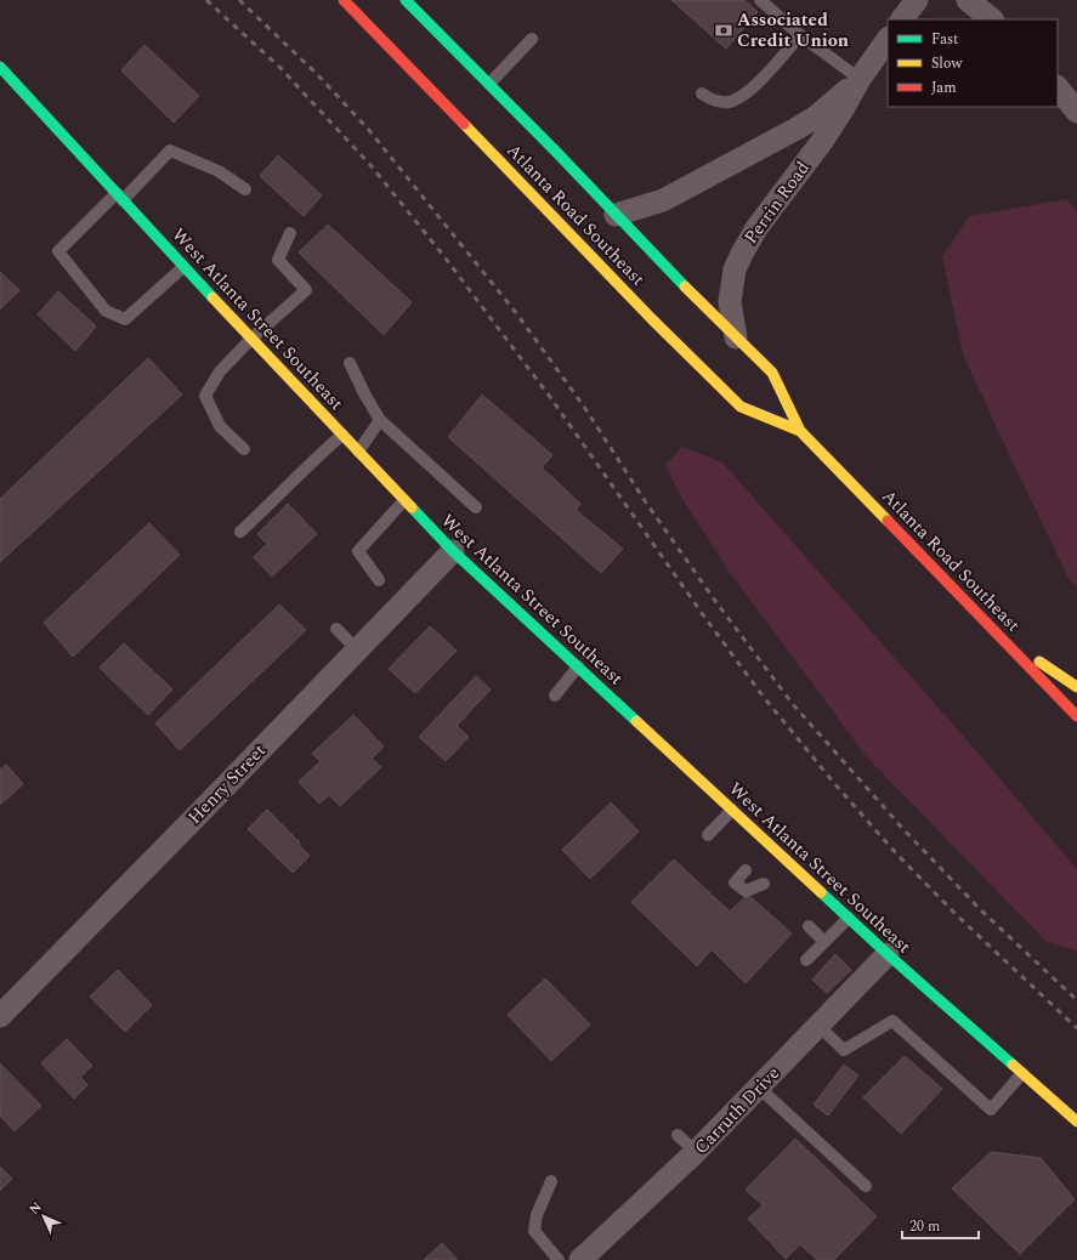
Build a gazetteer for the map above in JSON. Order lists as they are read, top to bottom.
{
  "streets": {
    "main road": ["Atlanta Road Southeast", "West Atlanta Street Southeast"],
    "street": ["Perrin Road", "Henry Street", "Carruth Drive"]
  },
  "crossings": [
    ["Perrin Road", "Atlanta Road Southeast"],
    ["West Atlanta Street Southeast", "Henry Street"],
    ["West Atlanta Street Southeast", "Carruth Drive"]
  ],
  "places": {
    "bank": ["Associated Credit Union"]
  },
  "legend": ["Fast", "Slow", "Jam"],
  "scale_bar": "20 m",
  "north": "top left"
}
